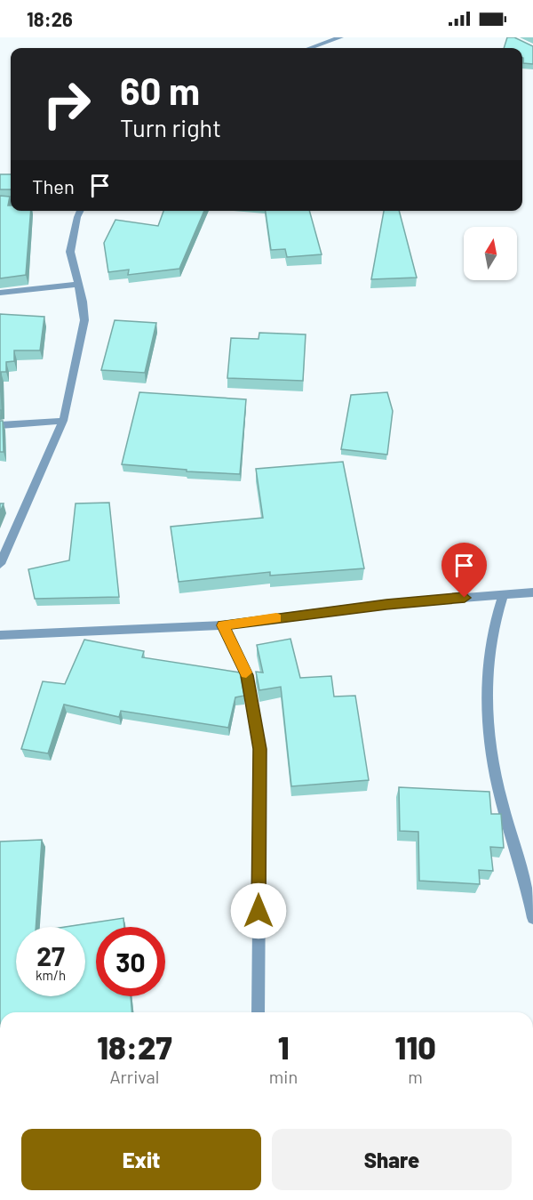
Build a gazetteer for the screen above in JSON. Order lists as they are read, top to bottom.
{
  "north": "top",
  "page": {
    "status": "18:26",
    "turn": ["60 m", "Turn right"],
    "then": "Then",
    "speed": "27 km/h",
    "limit": "30",
    "eta": [
      "18:27",
      "Arrival",
      "1",
      "min",
      "110",
      "m"
    ],
    "buttons": ["Exit", "Share"]
  }
}
